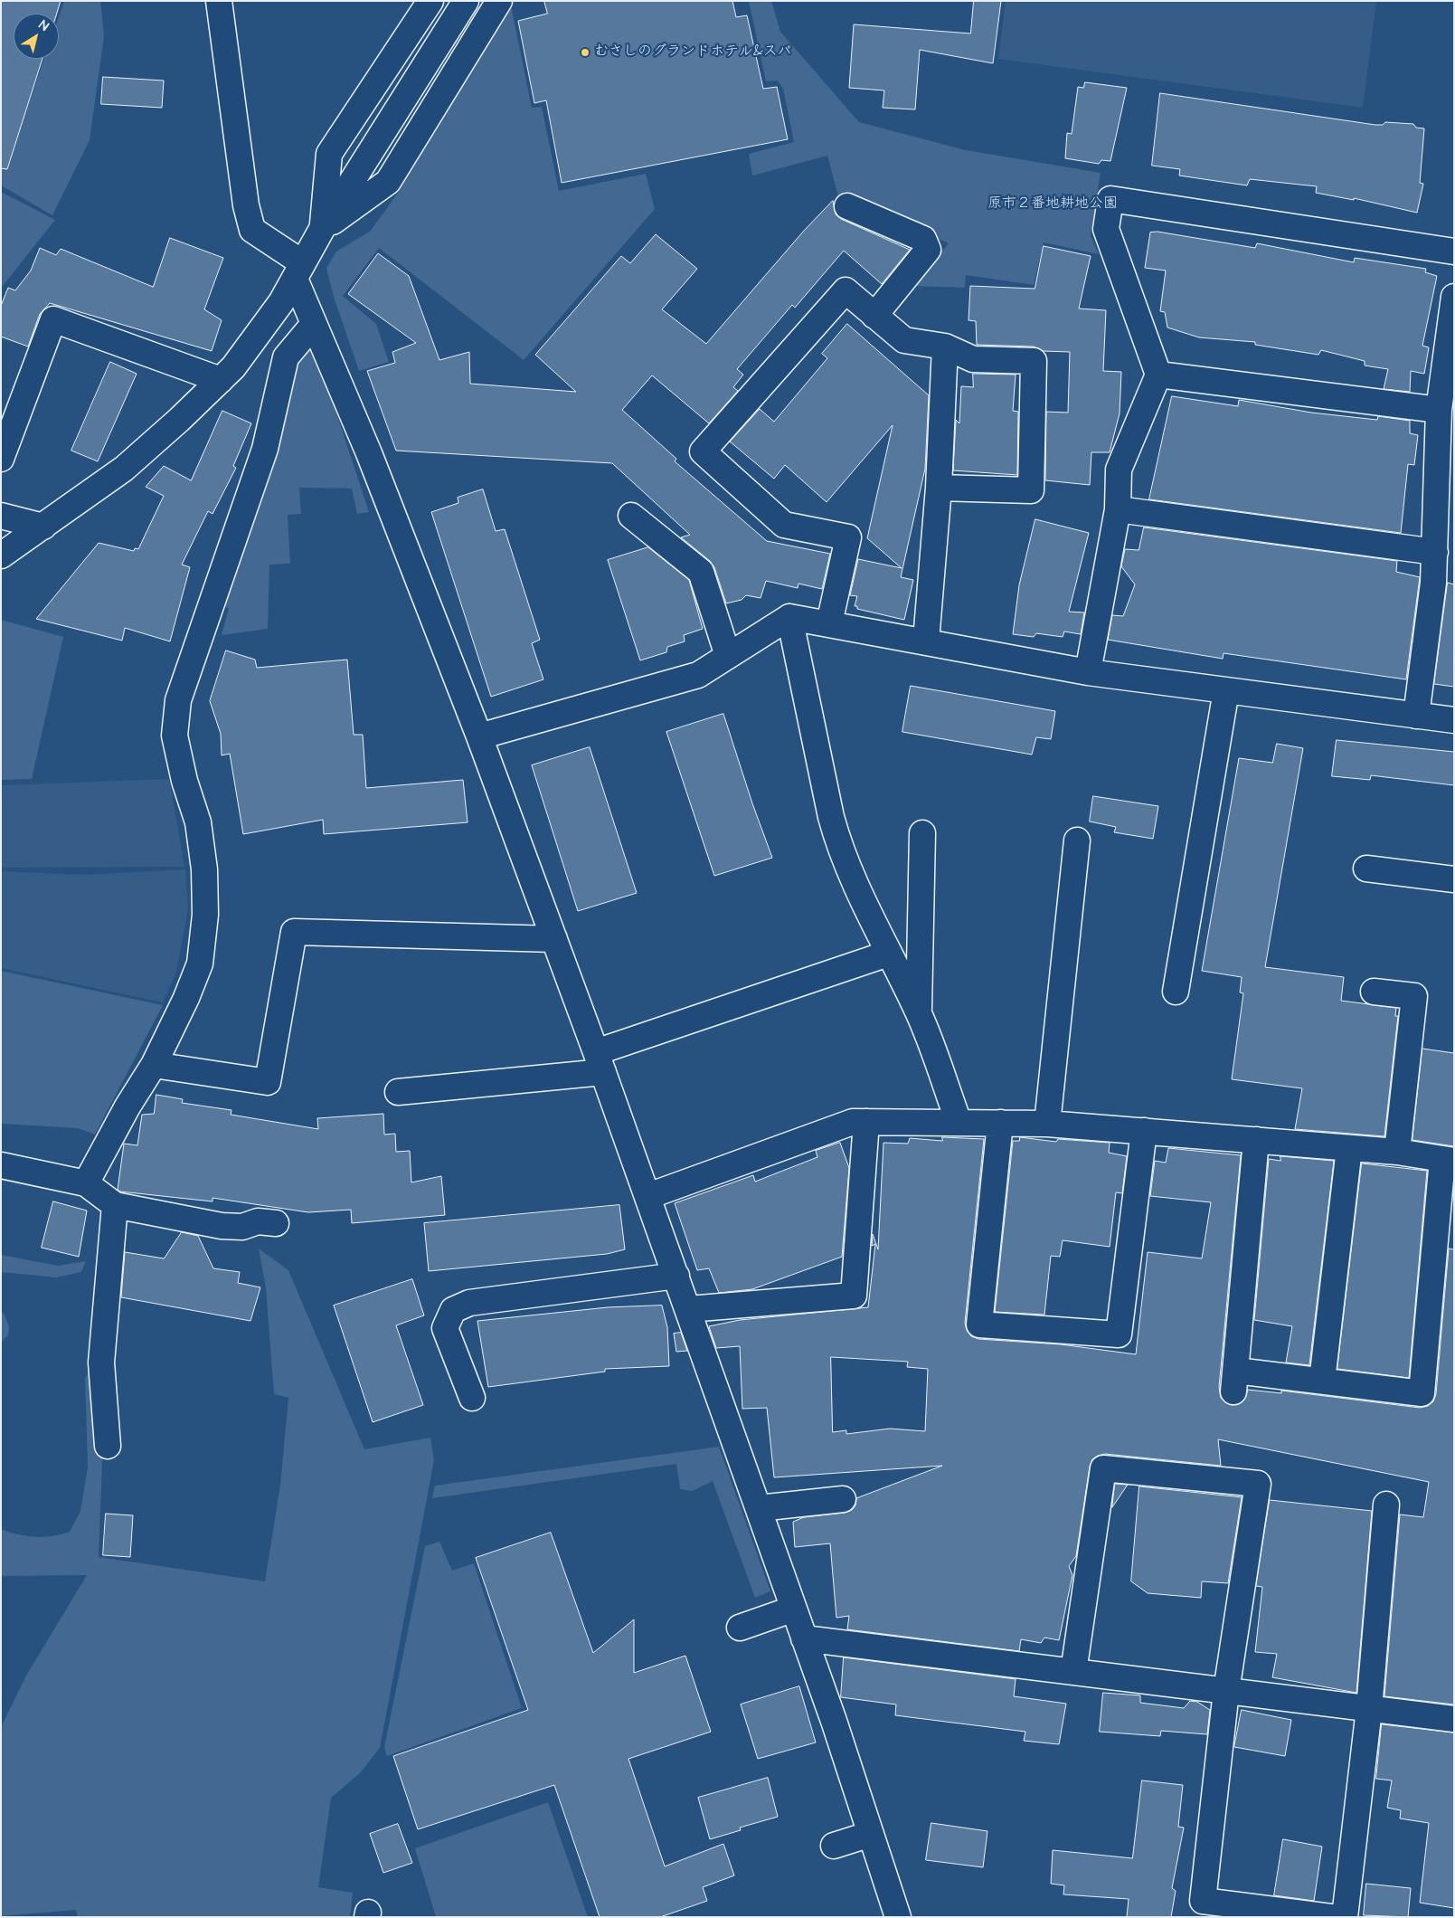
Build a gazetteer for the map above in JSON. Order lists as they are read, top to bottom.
{
  "parks": ["原市２番地耕地公園"],
  "places": ["むさしのグランドホテル&スパ"],
  "north": "top right"
}
